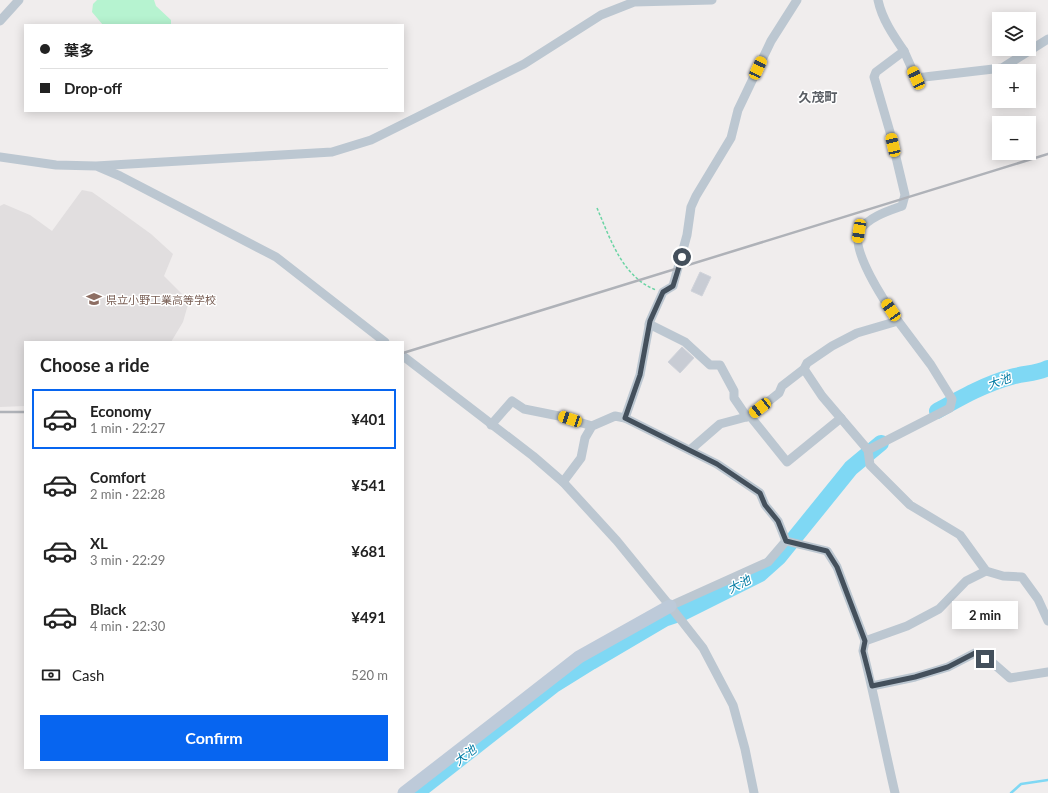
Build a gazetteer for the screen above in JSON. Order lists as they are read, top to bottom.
{
  "districts": ["久茂町"],
  "water": ["大池"],
  "places": {
    "school or university": ["県立小野工業高等学校"]
  },
  "page": {
    "map_buttons": ["+", "−"],
    "banner": ["葉多", "Drop-off"],
    "heading": "Choose a ride",
    "list": [
      {
        "name": "Economy",
        "note": "1 min · 22:27",
        "value": "¥401"
      },
      {
        "name": "Comfort",
        "note": "2 min · 22:28",
        "value": "¥541"
      },
      {
        "name": "XL",
        "note": "3 min · 22:29",
        "value": "¥681"
      },
      {
        "name": "Black",
        "note": "4 min · 22:30",
        "value": "¥491"
      }
    ],
    "bubble": "2 min",
    "pay": ["Cash", "520 m"],
    "buttons": "Confirm"
  }
}
